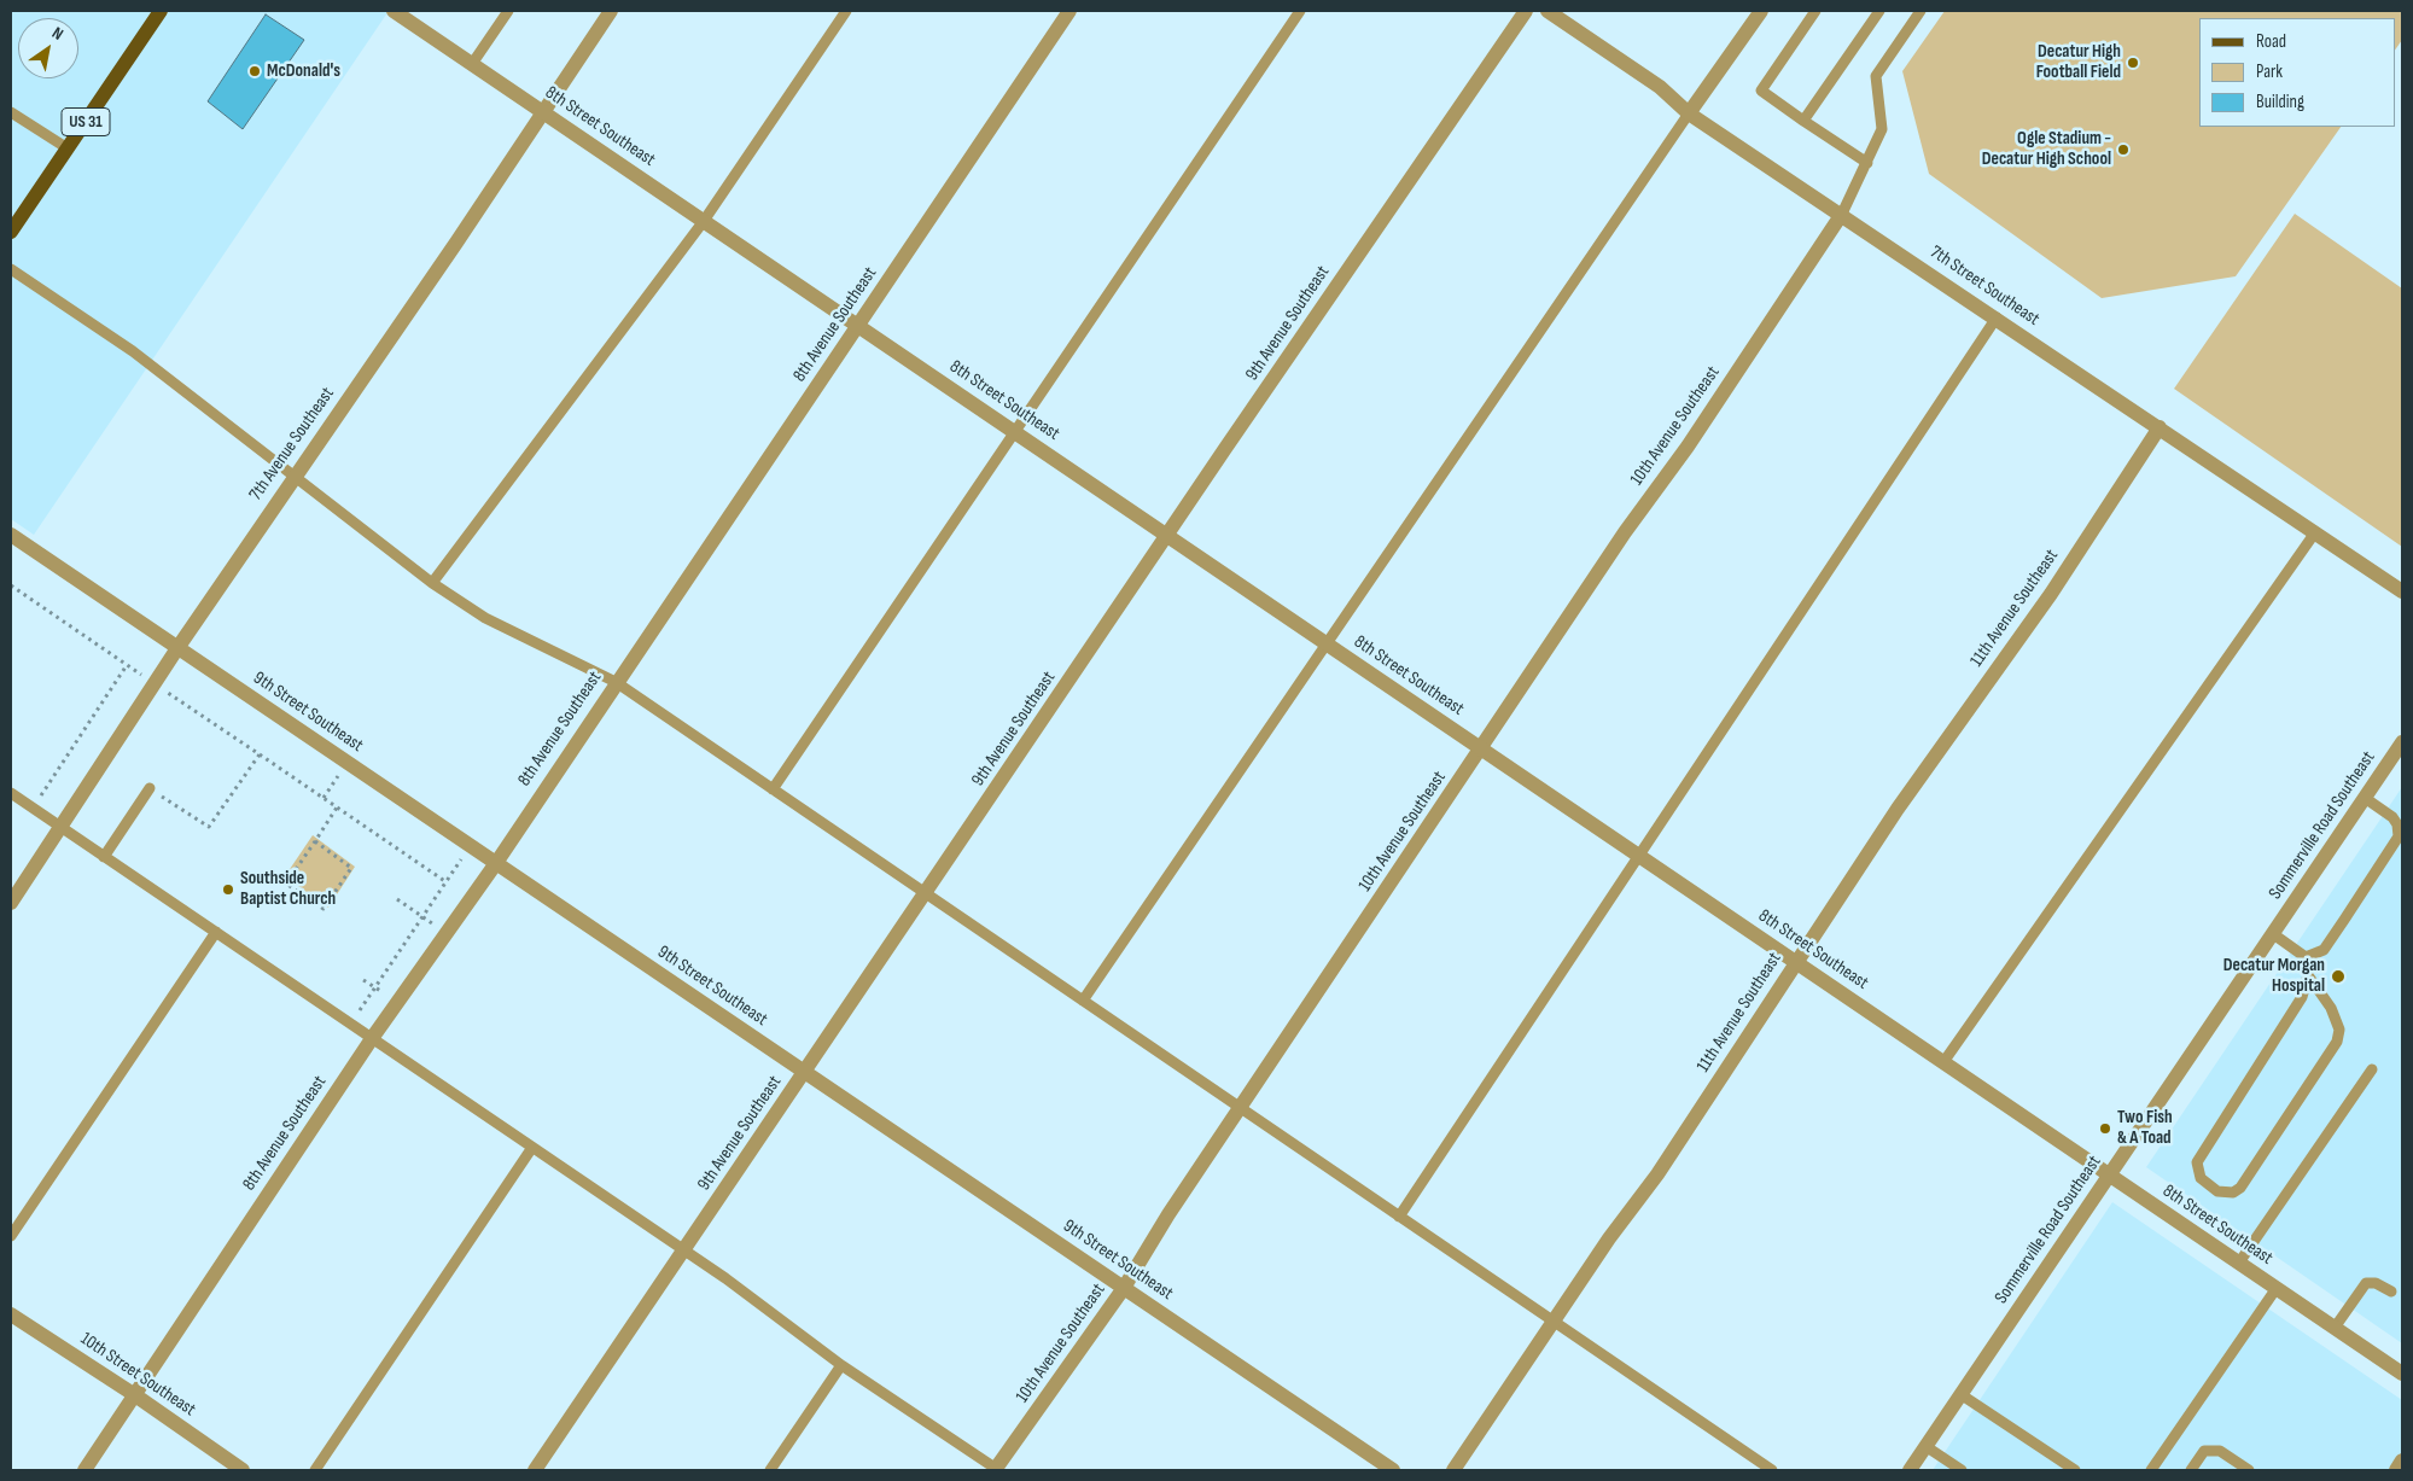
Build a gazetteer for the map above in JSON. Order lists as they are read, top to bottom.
{
  "streets": {
    "main road": ["US 31"],
    "street": [
      "8th Street Southeast",
      "7th Street Southeast",
      "9th Avenue Southeast",
      "8th Avenue Southeast",
      "10th Avenue Southeast",
      "7th Avenue Southeast",
      "11th Avenue Southeast",
      "9th Street Southeast",
      "Sommerville Road Southeast",
      "10th Street Southeast"
    ]
  },
  "crossings": [
    ["8th Street Southeast", "9th Avenue Southeast"],
    ["8th Street Southeast", "8th Avenue Southeast"],
    ["8th Street Southeast", "10th Avenue Southeast"],
    ["8th Street Southeast", "7th Avenue Southeast"],
    ["8th Street Southeast", "11th Avenue Southeast"],
    ["8th Street Southeast", "Sommerville Road Southeast"],
    ["7th Street Southeast", "10th Avenue Southeast"],
    ["7th Street Southeast", "11th Avenue Southeast"],
    ["9th Avenue Southeast", "9th Street Southeast"],
    ["8th Avenue Southeast", "9th Street Southeast"],
    ["8th Avenue Southeast", "10th Street Southeast"],
    ["10th Avenue Southeast", "9th Street Southeast"],
    ["7th Avenue Southeast", "9th Street Southeast"]
  ],
  "places": [
    "Decatur High Football Field",
    "McDonald's",
    "Ogle Stadium - Decatur High School",
    "Southside Baptist Church",
    "Decatur Morgan Hospital",
    "Two Fish & A Toad"
  ],
  "legend": ["Road", "Park", "Building"],
  "north": "top right"
}
